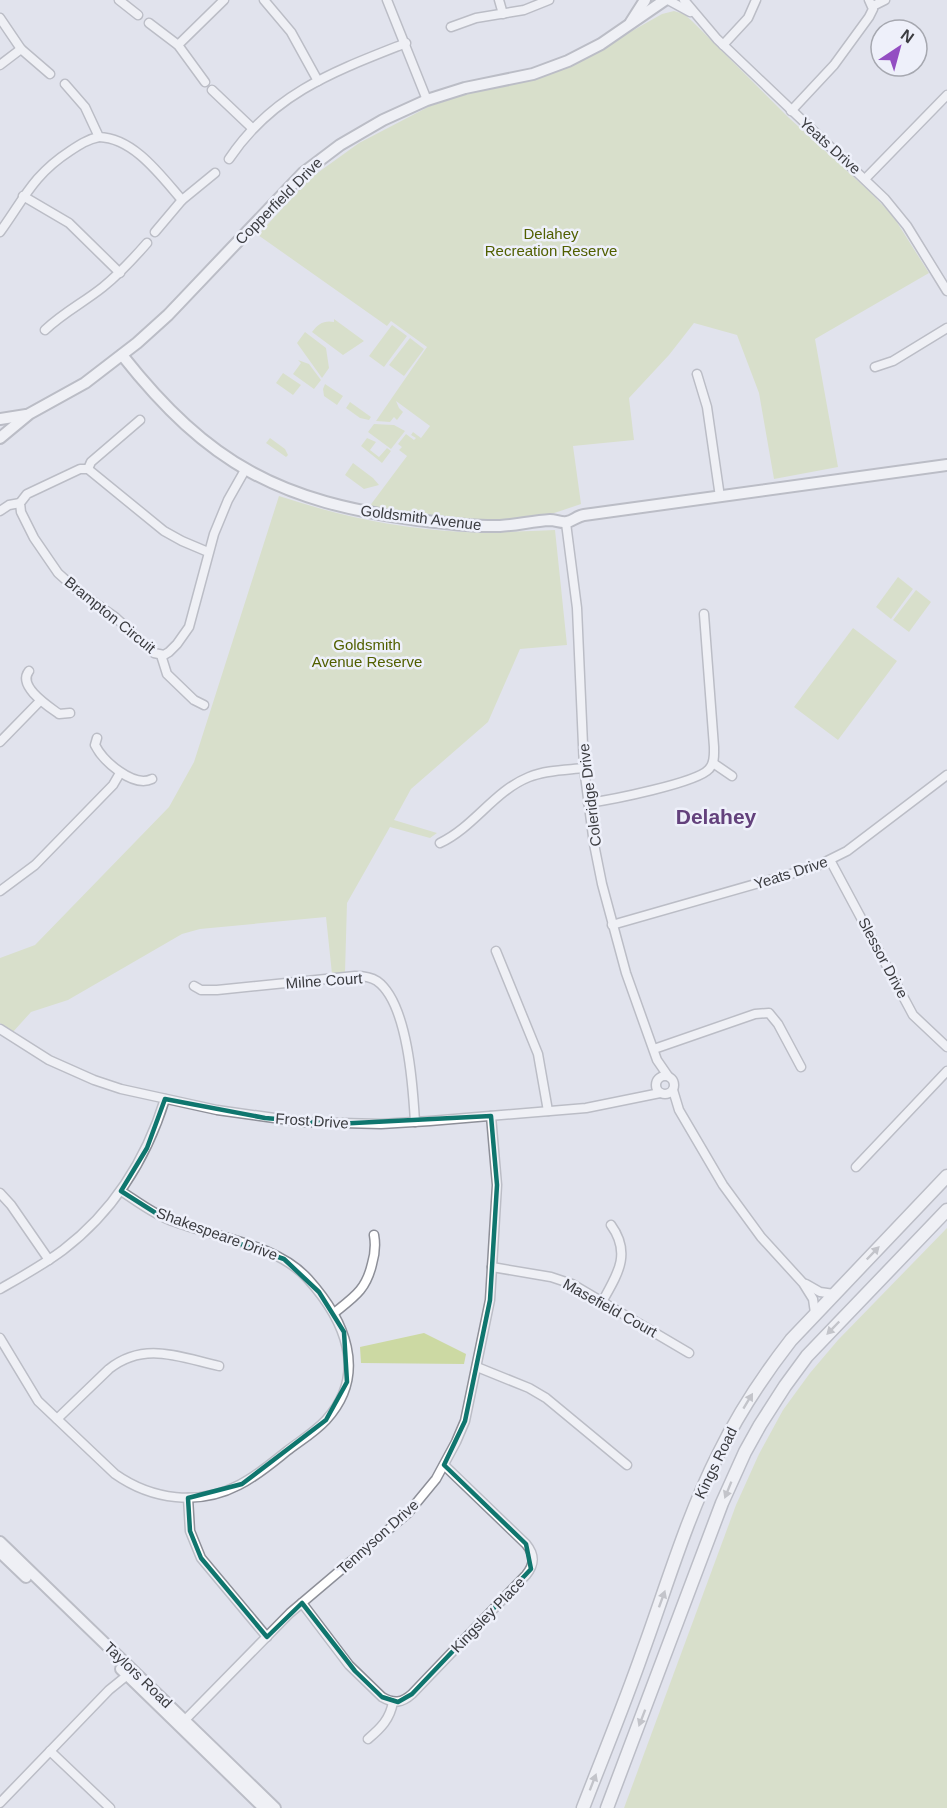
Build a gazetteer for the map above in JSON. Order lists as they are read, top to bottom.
{
  "streets": {
    "main road": ["Kings Road"],
    "street": [
      "Yeats Drive",
      "Copperfield Drive",
      "Goldsmith Avenue",
      "Brampton Circuit",
      "Coleridge Drive",
      "Slessor Drive",
      "Milne Court",
      "Frost Drive",
      "Shakespeare Drive",
      "Masefield Court",
      "Tennyson Drive",
      "Kingsley Place",
      "Taylors Road"
    ]
  },
  "crossings": [
    ["Yeats Drive", "Copperfield Drive"],
    ["Yeats Drive", "Coleridge Drive"],
    ["Yeats Drive", "Slessor Drive"],
    ["Copperfield Drive", "Goldsmith Avenue"],
    ["Goldsmith Avenue", "Brampton Circuit"],
    ["Goldsmith Avenue", "Coleridge Drive"],
    ["Coleridge Drive", "Frost Drive"],
    ["Coleridge Drive", "Kings Road"],
    ["Milne Court", "Frost Drive"],
    ["Frost Drive", "Tennyson Drive"],
    ["Masefield Court", "Tennyson Drive"],
    ["Tennyson Drive", "Kingsley Place"],
    ["Tennyson Drive", "Taylors Road"]
  ],
  "districts": ["Delahey"],
  "parks": ["Delahey Recreation Reserve", "Goldsmith Avenue Reserve"],
  "north": "top right"
}
